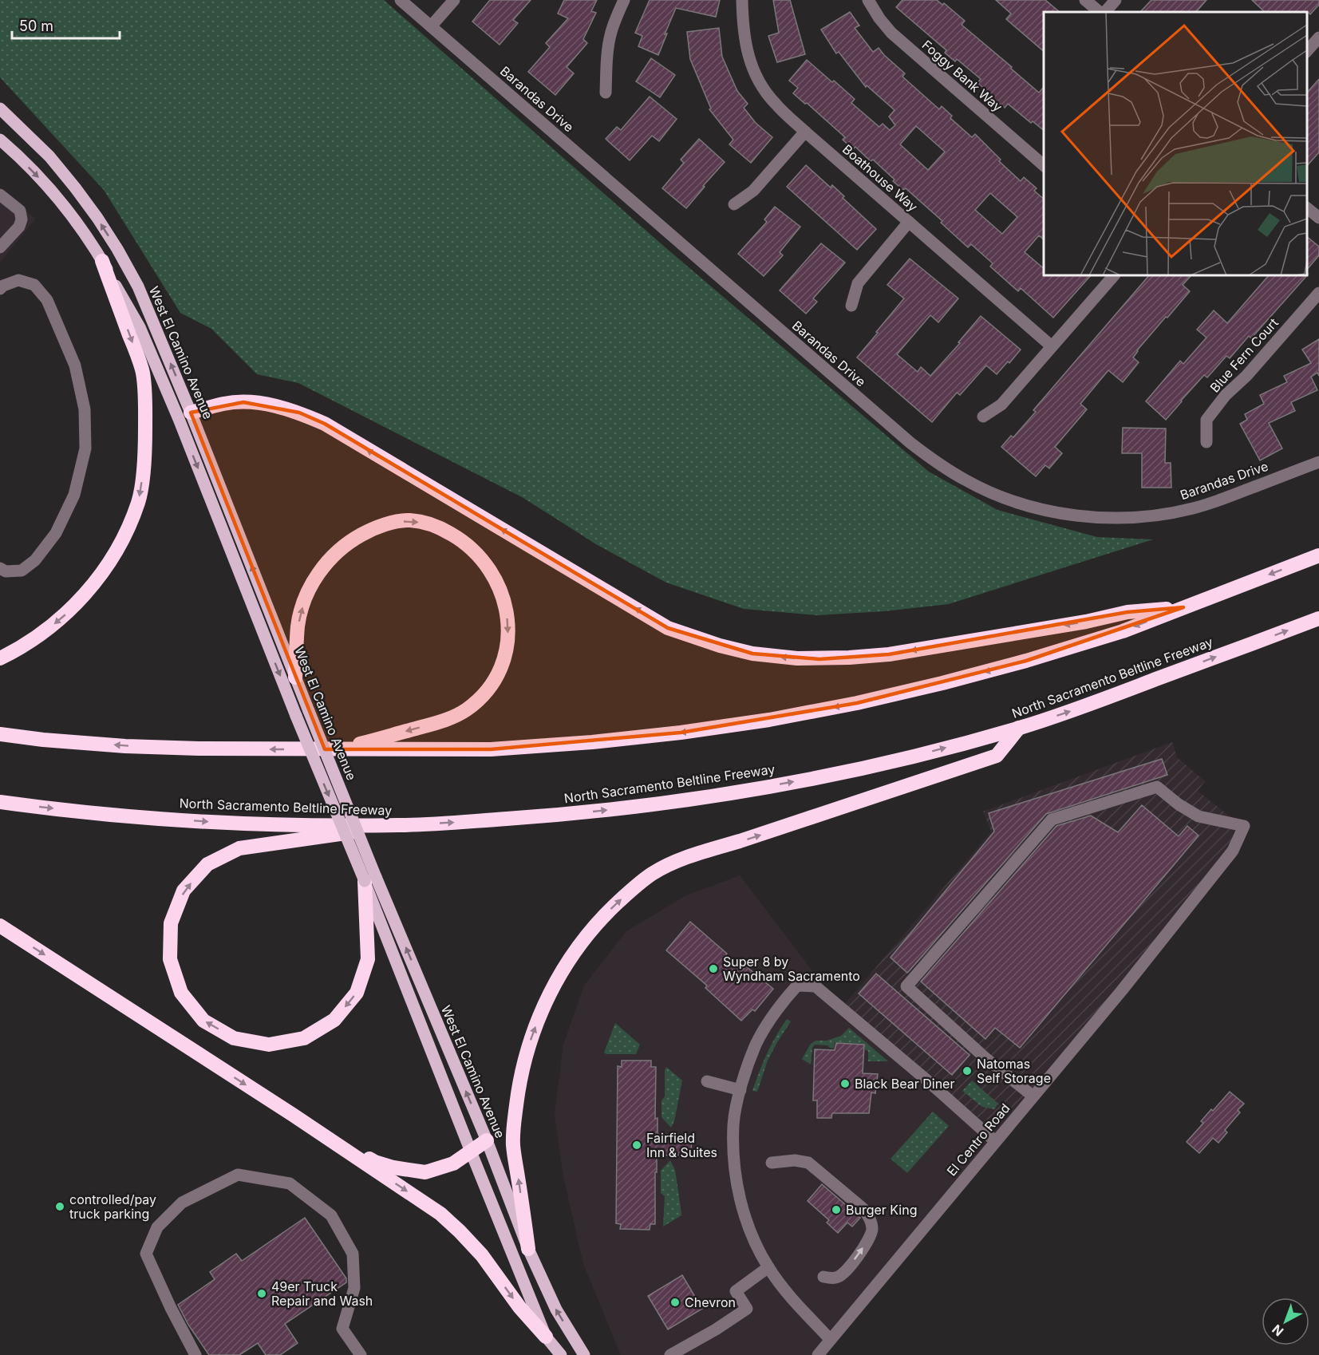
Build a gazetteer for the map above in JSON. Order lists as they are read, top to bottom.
{
  "streets": {
    "highway": ["North Sacramento Beltline Freeway"],
    "main road": ["West El Camino Avenue"],
    "street": [
      "Foggy Bank Way",
      "Barandas Drive",
      "Boathouse Way",
      "Blue Fern Court",
      "El Centro Road"
    ]
  },
  "places": [
    "Super 8 by Wyndham Sacramento",
    "Natomas Self Storage",
    "Black Bear Diner",
    "Fairfield Inn & Suites",
    "controlled/pay truck parking",
    "Burger King",
    "49er Truck Repair and Wash",
    "Chevron"
  ],
  "scale_bar": "50 m",
  "north": "bottom left"
}
